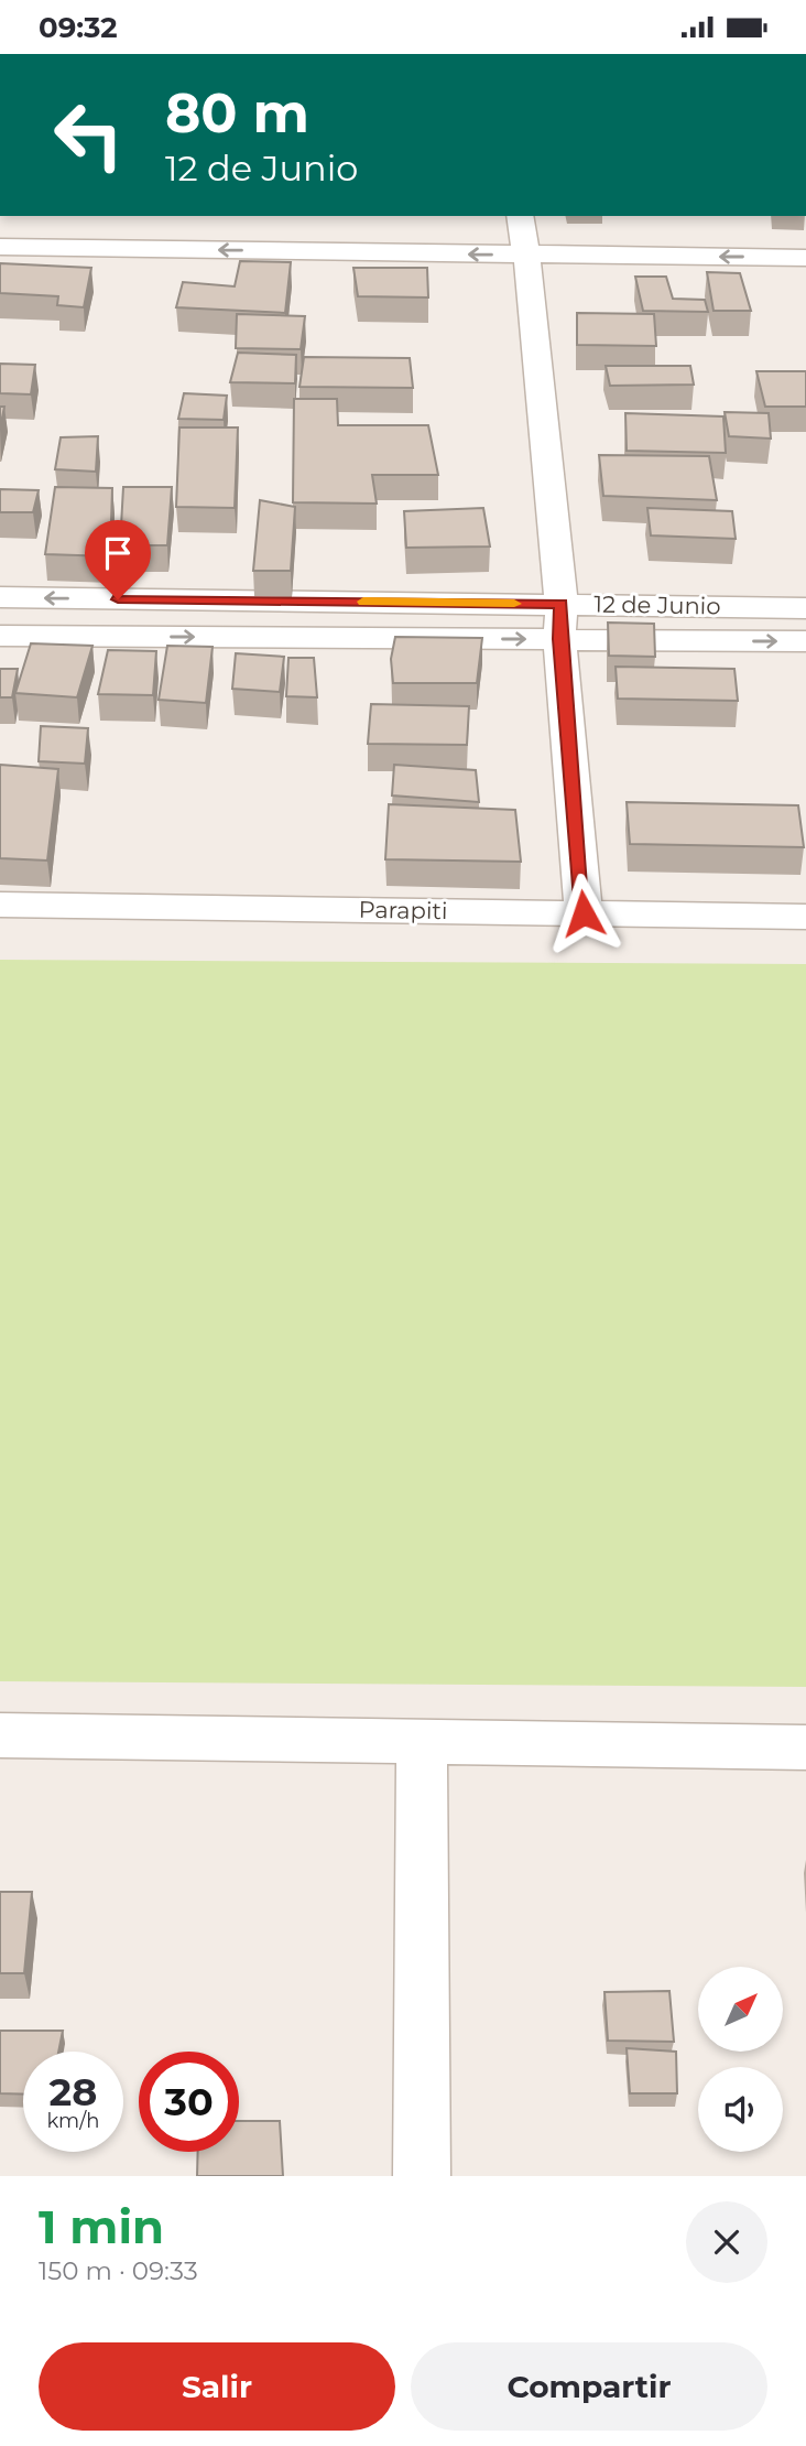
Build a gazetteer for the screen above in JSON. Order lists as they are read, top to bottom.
{
  "streets": {
    "street": ["12 de Junio", "Parapiti"]
  },
  "north": "top right",
  "page": {
    "status": "09:32",
    "turn": ["80 m", "12 de Junio"],
    "speed": "28 km/h",
    "limit": "30",
    "heading": ["1 min", "150 m · 09:33"],
    "buttons": ["Salir", "Compartir"]
  }
}
